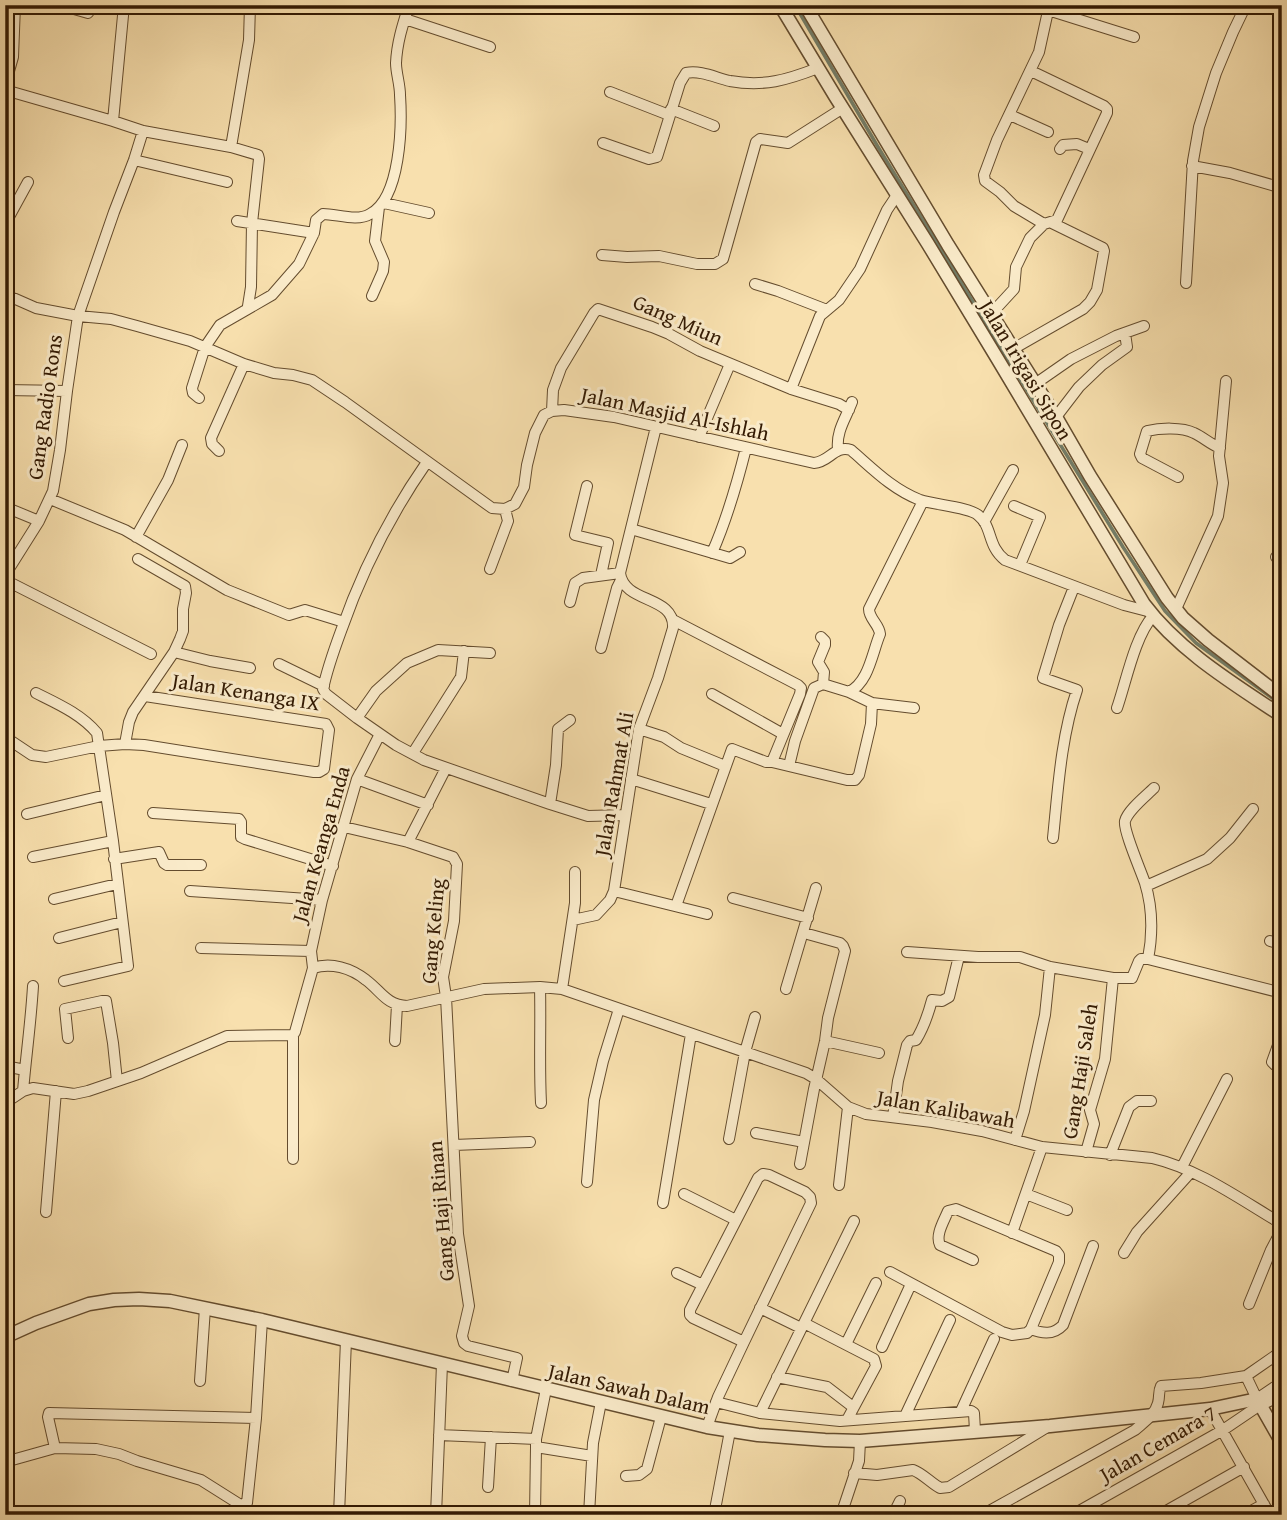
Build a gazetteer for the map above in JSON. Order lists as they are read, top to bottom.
{
  "streets": {
    "street": [
      "Gang Miun",
      "Jalan Irigasi Sipon",
      "Gang Radio Rons",
      "Jalan Masjid Al-Ishlah",
      "Jalan Kenanga IX",
      "Jalan Rahmat Ali",
      "Jalan Keanga Enda",
      "Gang Keling",
      "Gang Haji Saleh",
      "Jalan Kalibawah",
      "Gang Haji Rinan",
      "Jalan Sawah Dalam",
      "Jalan Cemara 7"
    ]
  },
  "crossings": [
    ["Gang Miun", "Jalan Masjid Al-Ishlah"],
    ["Jalan Keanga Enda", "Gang Keling"],
    ["Gang Keling", "Jalan Kalibawah"],
    ["Gang Keling", "Gang Haji Rinan"],
    ["Gang Haji Saleh", "Jalan Kalibawah"],
    ["Jalan Kalibawah", "Gang Haji Rinan"],
    ["Gang Haji Rinan", "Jalan Sawah Dalam"],
    ["Jalan Sawah Dalam", "Jalan Cemara 7"]
  ]
}
